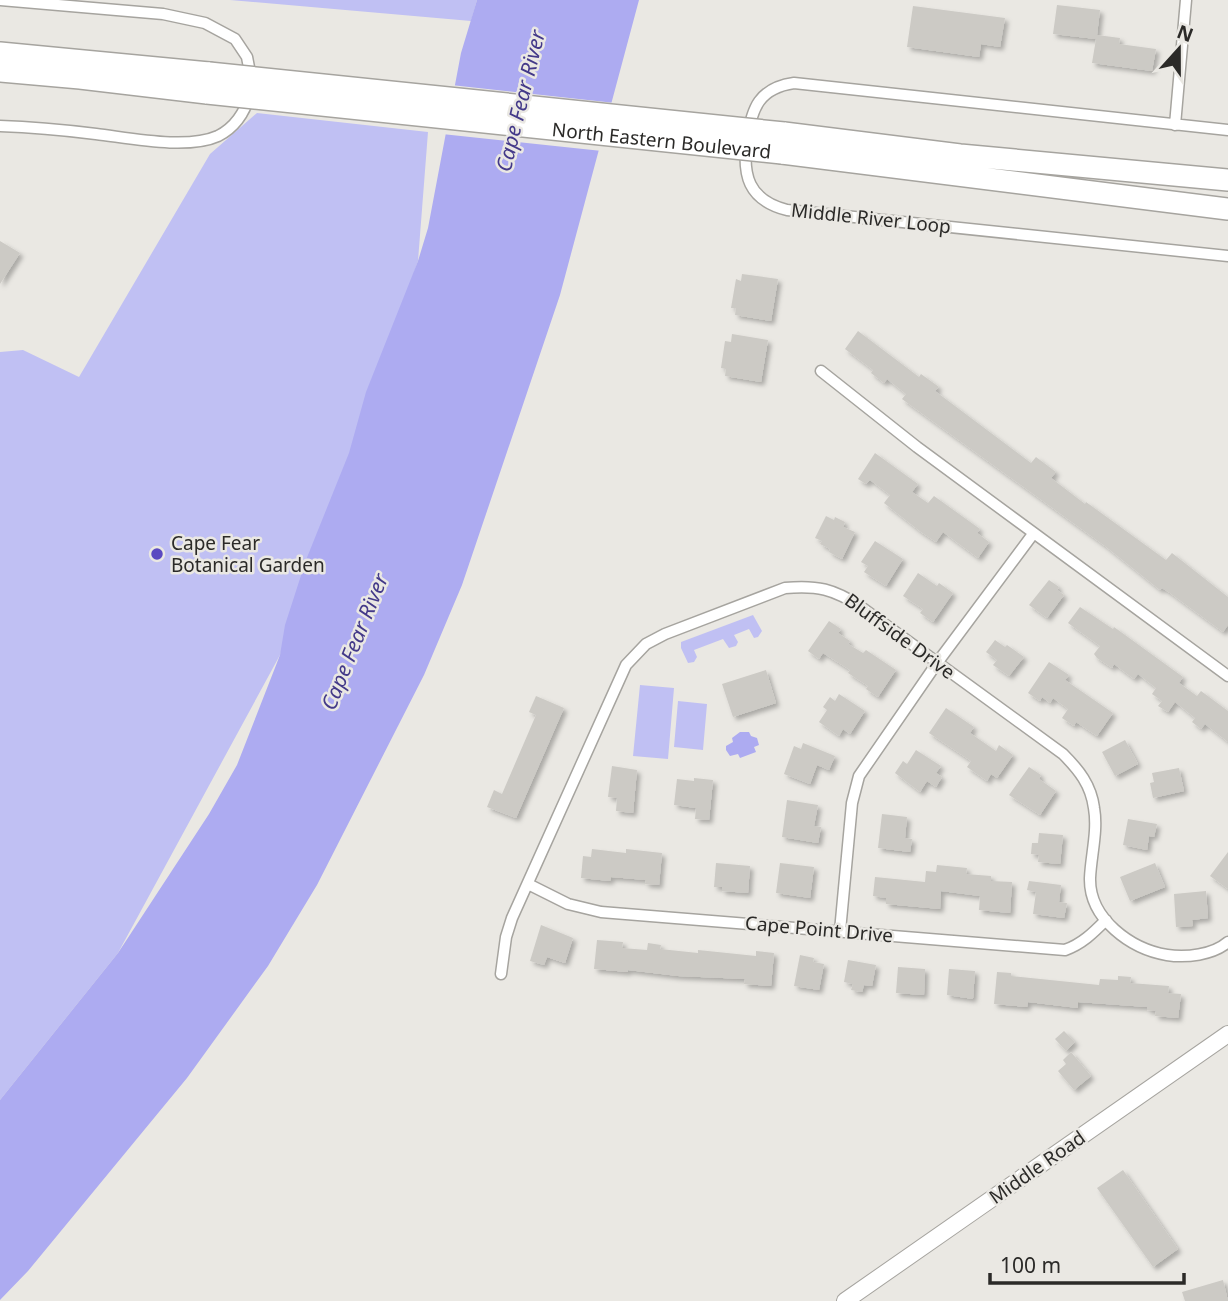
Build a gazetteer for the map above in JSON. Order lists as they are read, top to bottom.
{
  "streets": {
    "highway": ["North Eastern Boulevard"],
    "main road": ["Middle Road"],
    "street": ["Middle River Loop", "Bluffside Drive", "Cape Point Drive"]
  },
  "crossings": [
    ["Bluffside Drive", "Cape Point Drive"]
  ],
  "water": ["Cape Fear River"],
  "places": ["Cape Fear Botanical Garden"],
  "scale_bar": "100 m",
  "north": "top"
}
